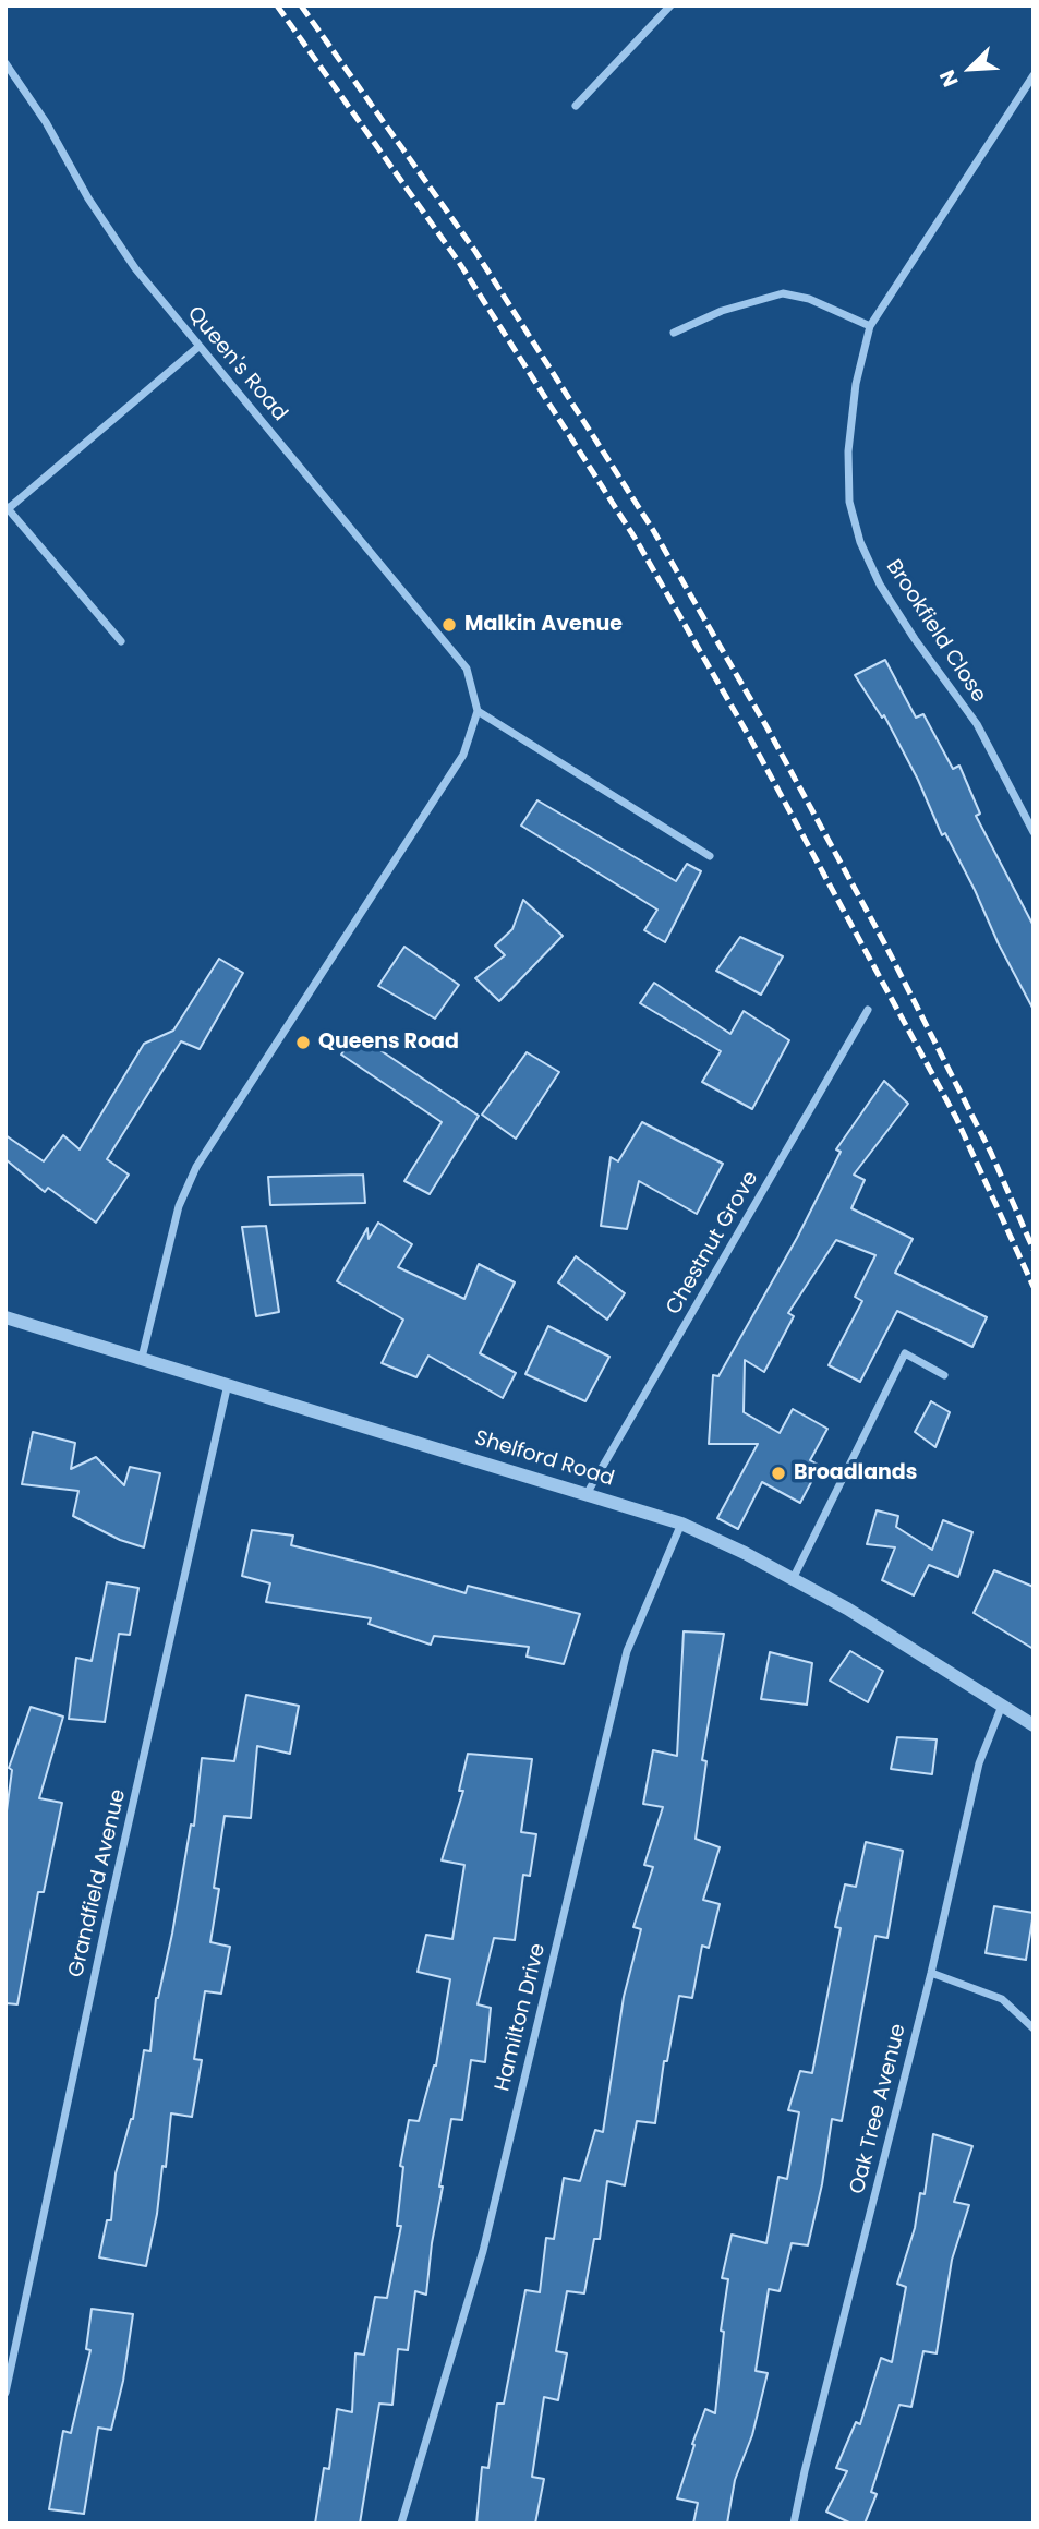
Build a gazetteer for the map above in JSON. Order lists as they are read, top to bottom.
{
  "streets": {
    "street": [
      "Queen's Road",
      "Brookfield Close",
      "Chestnut Grove",
      "Shelford Road",
      "Grandfield Avenue",
      "Hamilton Drive",
      "Oak Tree Avenue"
    ]
  },
  "crossings": [
    ["Chestnut Grove", "Shelford Road"],
    ["Shelford Road", "Grandfield Avenue"],
    ["Shelford Road", "Hamilton Drive"],
    ["Shelford Road", "Oak Tree Avenue"]
  ],
  "places": ["Malkin Avenue", "Queens Road", "Broadlands"],
  "north": "bottom left"
}
